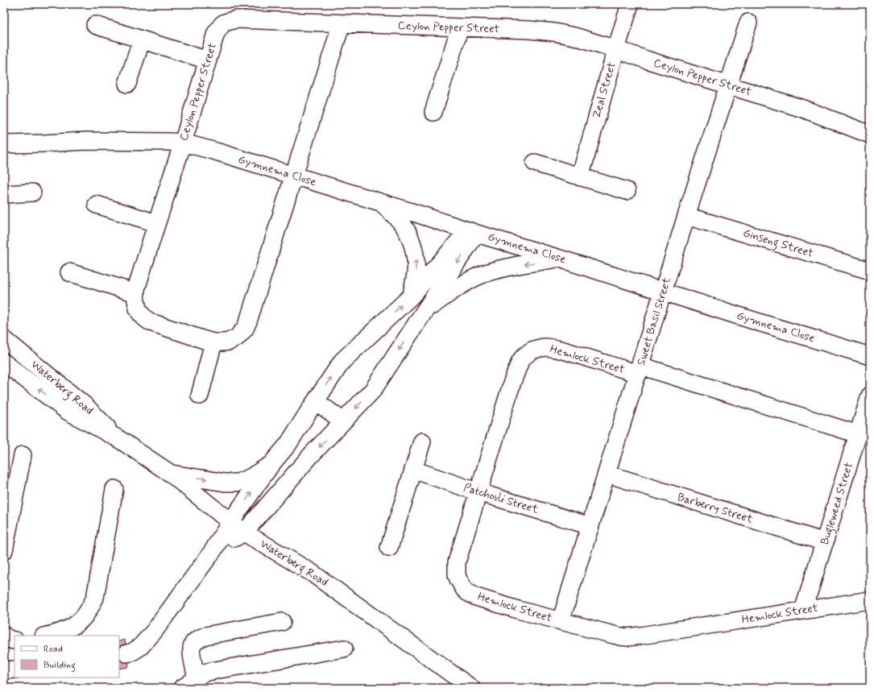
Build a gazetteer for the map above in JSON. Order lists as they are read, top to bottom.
{
  "streets": {
    "street": [
      "Ceylon Pepper Street",
      "Zeal Street",
      "Gymnema Close",
      "Ginseng Street",
      "Sweet Basil Street",
      "Hemlock Street",
      "Waterberg Road",
      "Patchouli Street",
      "Bugleweed Street",
      "Barberry Street"
    ]
  },
  "crossings": [
    ["Ceylon Pepper Street", "Zeal Street"],
    ["Ceylon Pepper Street", "Gymnema Close"],
    ["Ceylon Pepper Street", "Sweet Basil Street"],
    ["Gymnema Close", "Sweet Basil Street"],
    ["Ginseng Street", "Sweet Basil Street"],
    ["Sweet Basil Street", "Hemlock Street"],
    ["Sweet Basil Street", "Patchouli Street"],
    ["Sweet Basil Street", "Barberry Street"],
    ["Hemlock Street", "Patchouli Street"],
    ["Hemlock Street", "Bugleweed Street"],
    ["Bugleweed Street", "Barberry Street"]
  ],
  "legend": ["Road", "Building"]
}
